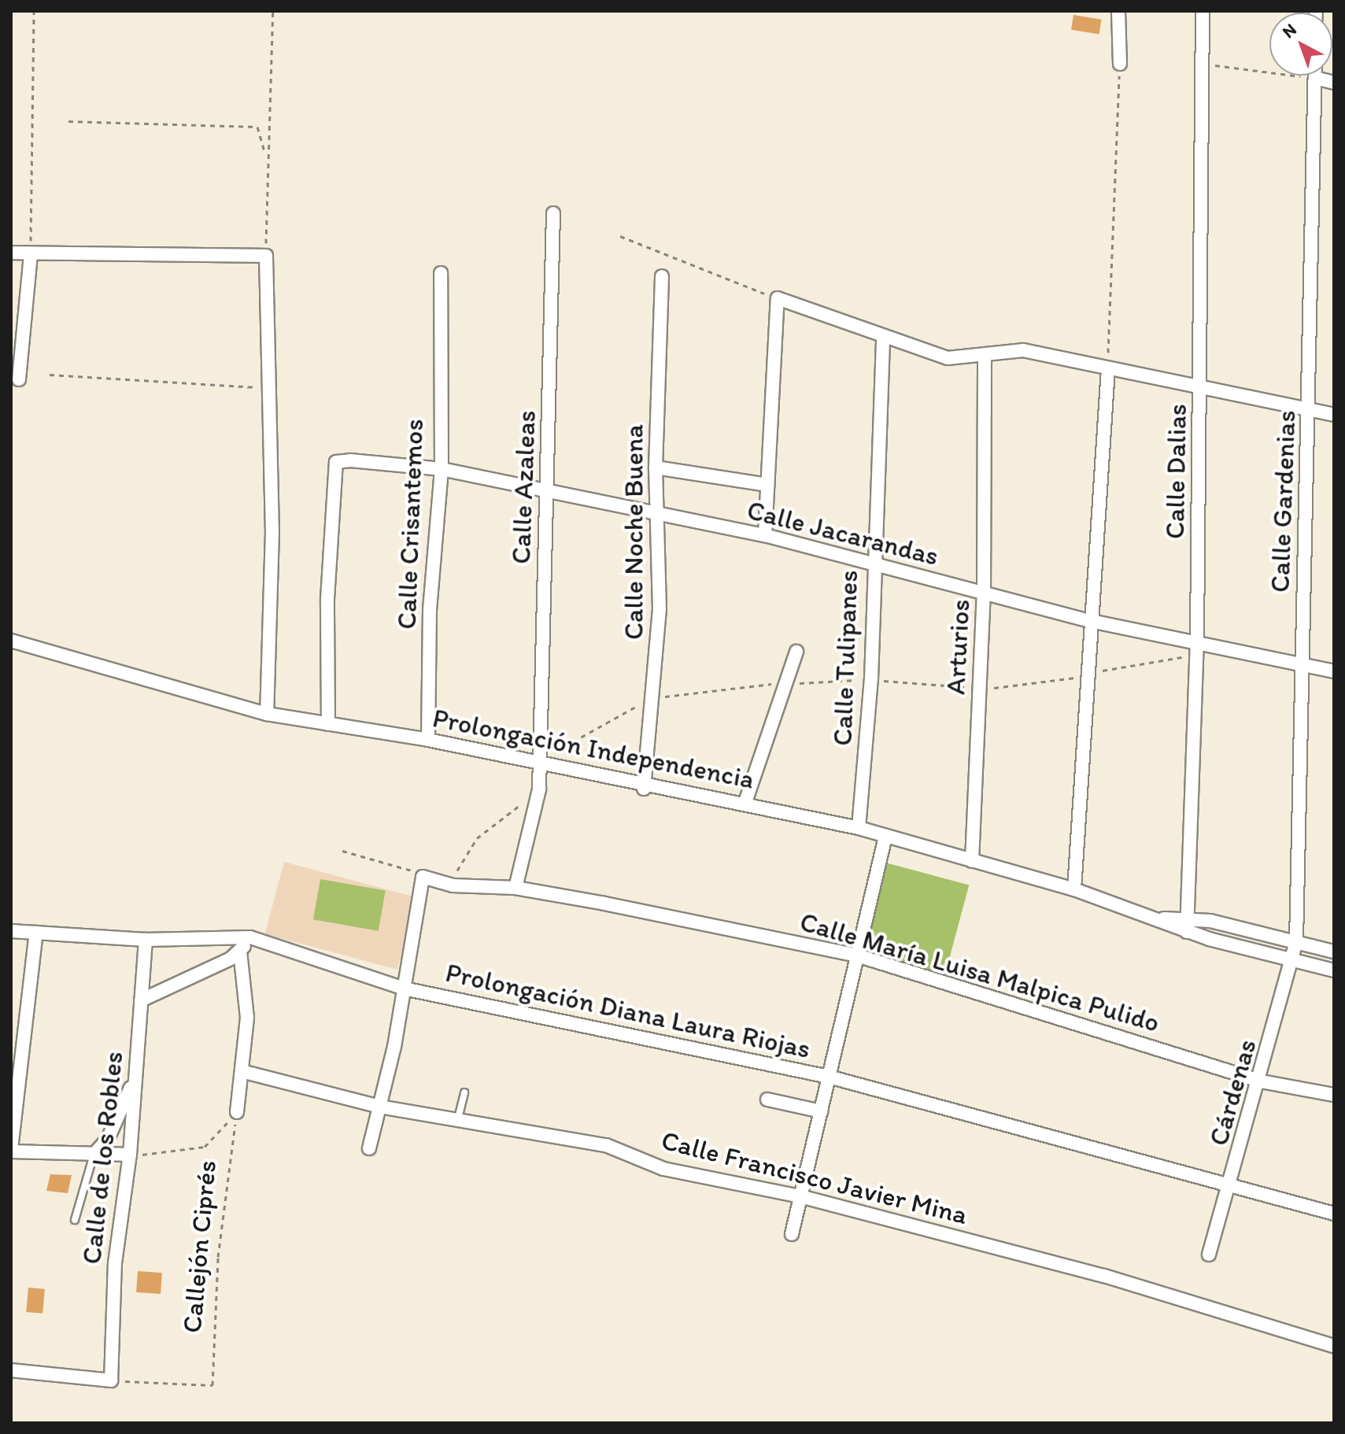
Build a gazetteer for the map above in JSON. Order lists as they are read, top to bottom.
{
  "streets": {
    "street": [
      "Calle Dalias",
      "Calle Azaleas",
      "Calle Gardenias",
      "Calle Crisantemos",
      "Calle Noche Buena",
      "Calle Jacarandas",
      "Arturios",
      "Calle Tulipanes",
      "Prolongación Independencia",
      "Calle María Luisa Malpica Pulido",
      "Prolongación Diana Laura Riojas",
      "Cárdenas",
      "Calle de los Robles",
      "Calle Francisco Javier Mina"
    ],
    "path": ["Callejón Ciprés"]
  },
  "crossings": [
    ["Calle Dalias", "Calle Jacarandas"],
    ["Calle Dalias", "Prolongación Independencia"],
    ["Calle Azaleas", "Calle Jacarandas"],
    ["Calle Azaleas", "Prolongación Independencia"],
    ["Calle Azaleas", "Calle María Luisa Malpica Pulido"],
    ["Calle Gardenias", "Calle Jacarandas"],
    ["Calle Gardenias", "Prolongación Independencia"],
    ["Calle Gardenias", "Cárdenas"],
    ["Calle Crisantemos", "Calle Jacarandas"],
    ["Calle Crisantemos", "Prolongación Independencia"],
    ["Calle Noche Buena", "Calle Jacarandas"],
    ["Calle Noche Buena", "Prolongación Independencia"],
    ["Calle Jacarandas", "Arturios"],
    ["Calle Jacarandas", "Calle Tulipanes"],
    ["Calle Jacarandas", "Prolongación Independencia"],
    ["Arturios", "Prolongación Independencia"],
    ["Calle Tulipanes", "Prolongación Independencia"],
    ["Prolongación Independencia", "Cárdenas"],
    ["Calle María Luisa Malpica Pulido", "Cárdenas"],
    ["Prolongación Diana Laura Riojas", "Cárdenas"],
    ["Prolongación Diana Laura Riojas", "Calle de los Robles"],
    ["Calle de los Robles", "Callejón Ciprés"]
  ],
  "north": "top left"
}
